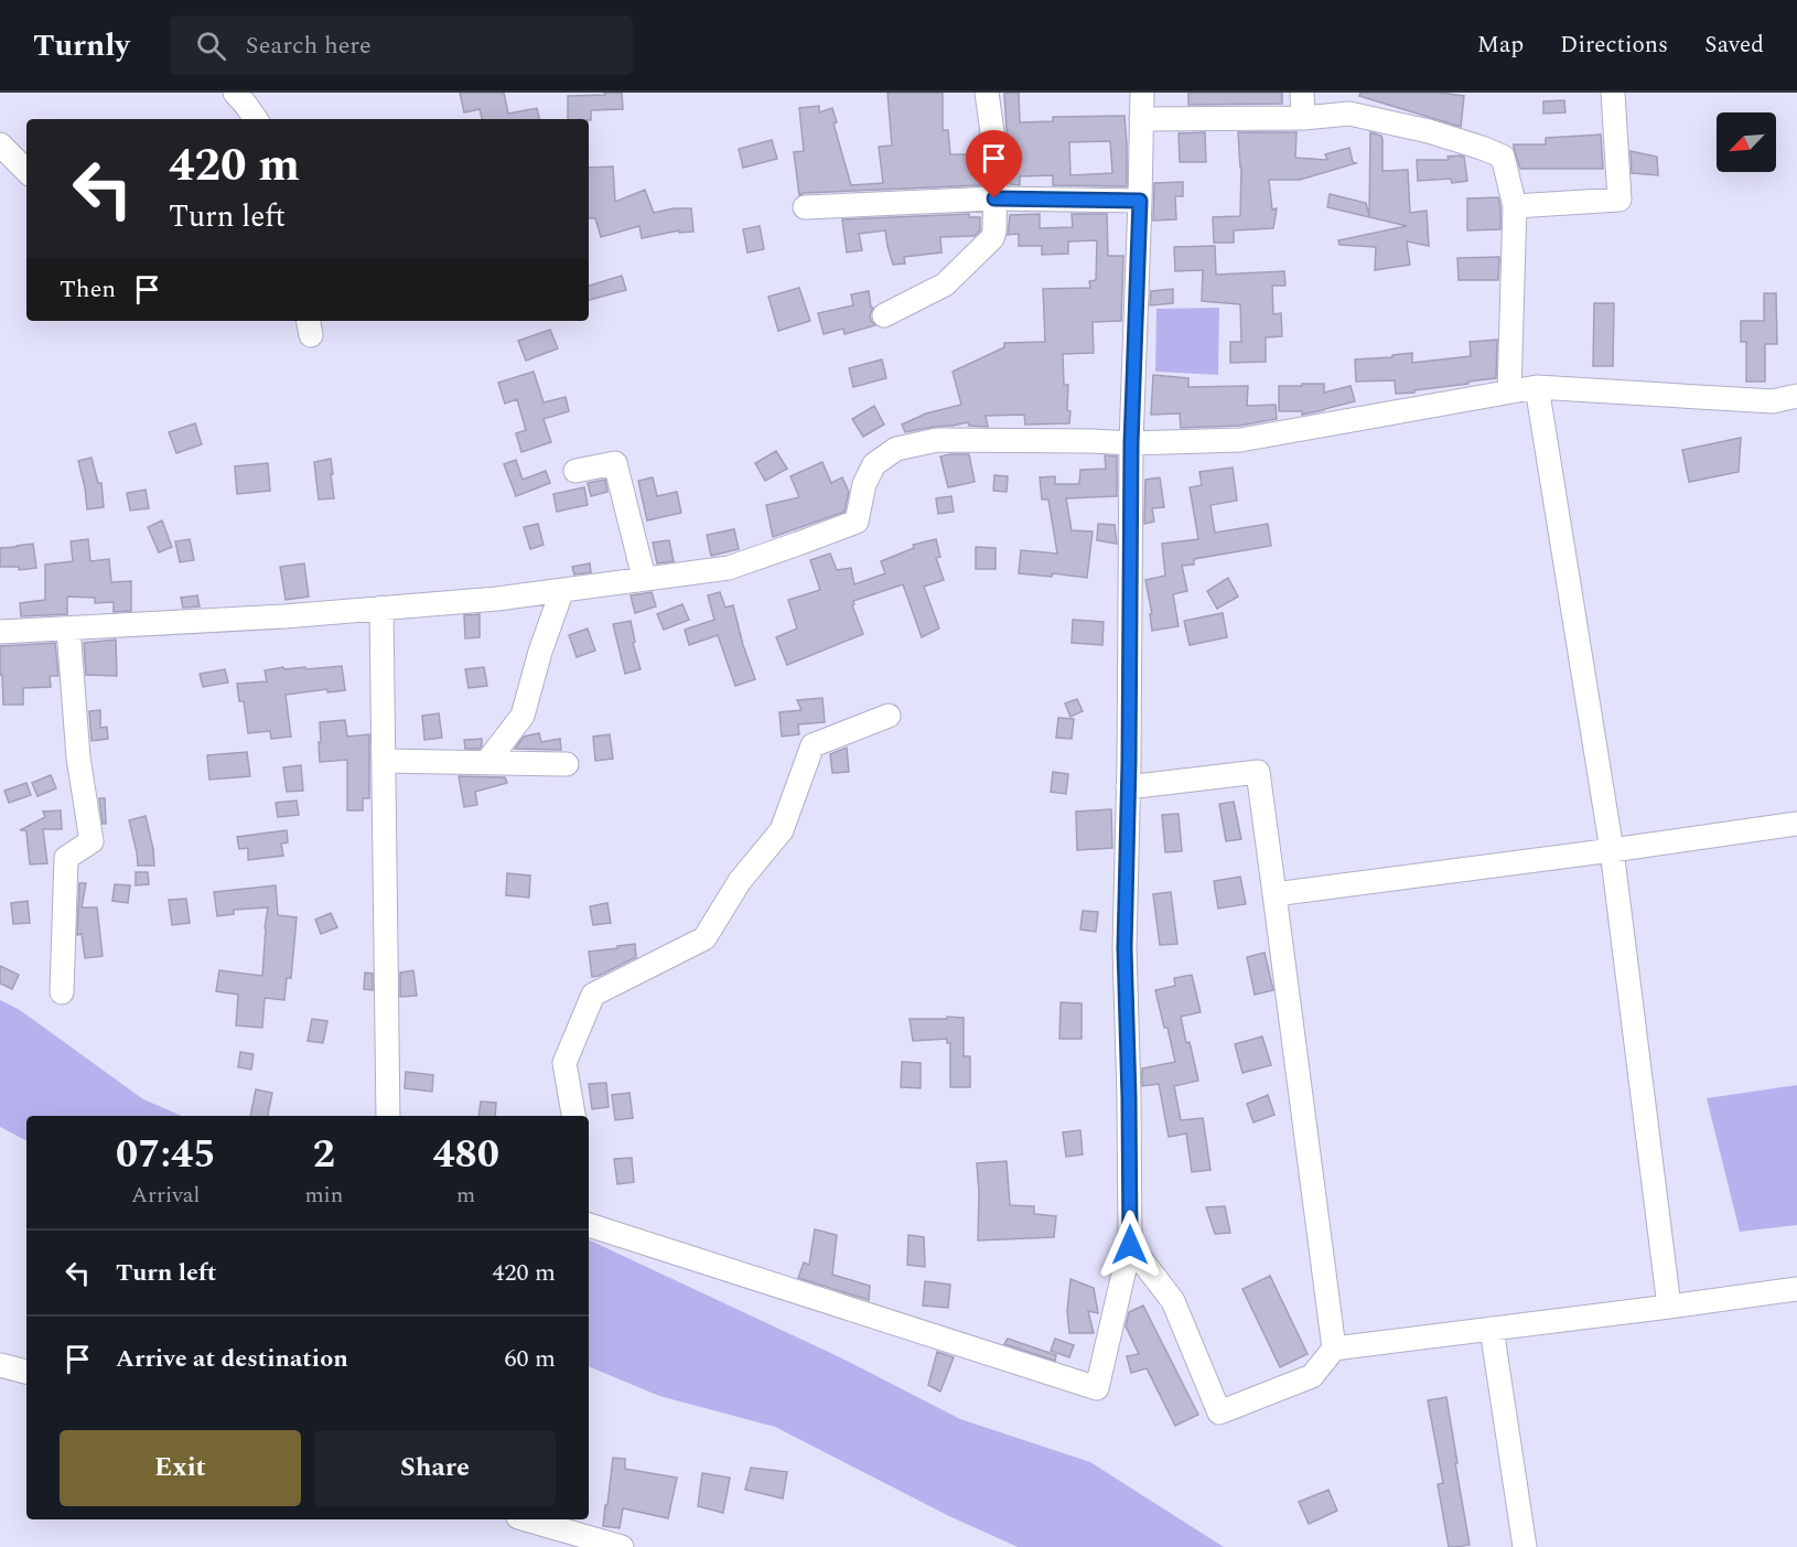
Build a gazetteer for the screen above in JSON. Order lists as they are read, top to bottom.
{
  "north": "bottom left",
  "page": {
    "header": "Turnly",
    "search": "Search here",
    "nav": ["Map", "Directions", "Saved"],
    "turn": ["420 m", "Turn left"],
    "then": "Then",
    "eta": [
      "07:45",
      "Arrival",
      "2",
      "min",
      "480",
      "m"
    ],
    "list": [
      {
        "name": "Turn left",
        "value": "420 m"
      },
      {
        "name": "Arrive at destination",
        "value": "60 m"
      }
    ],
    "buttons": ["Exit", "Share"]
  }
}
